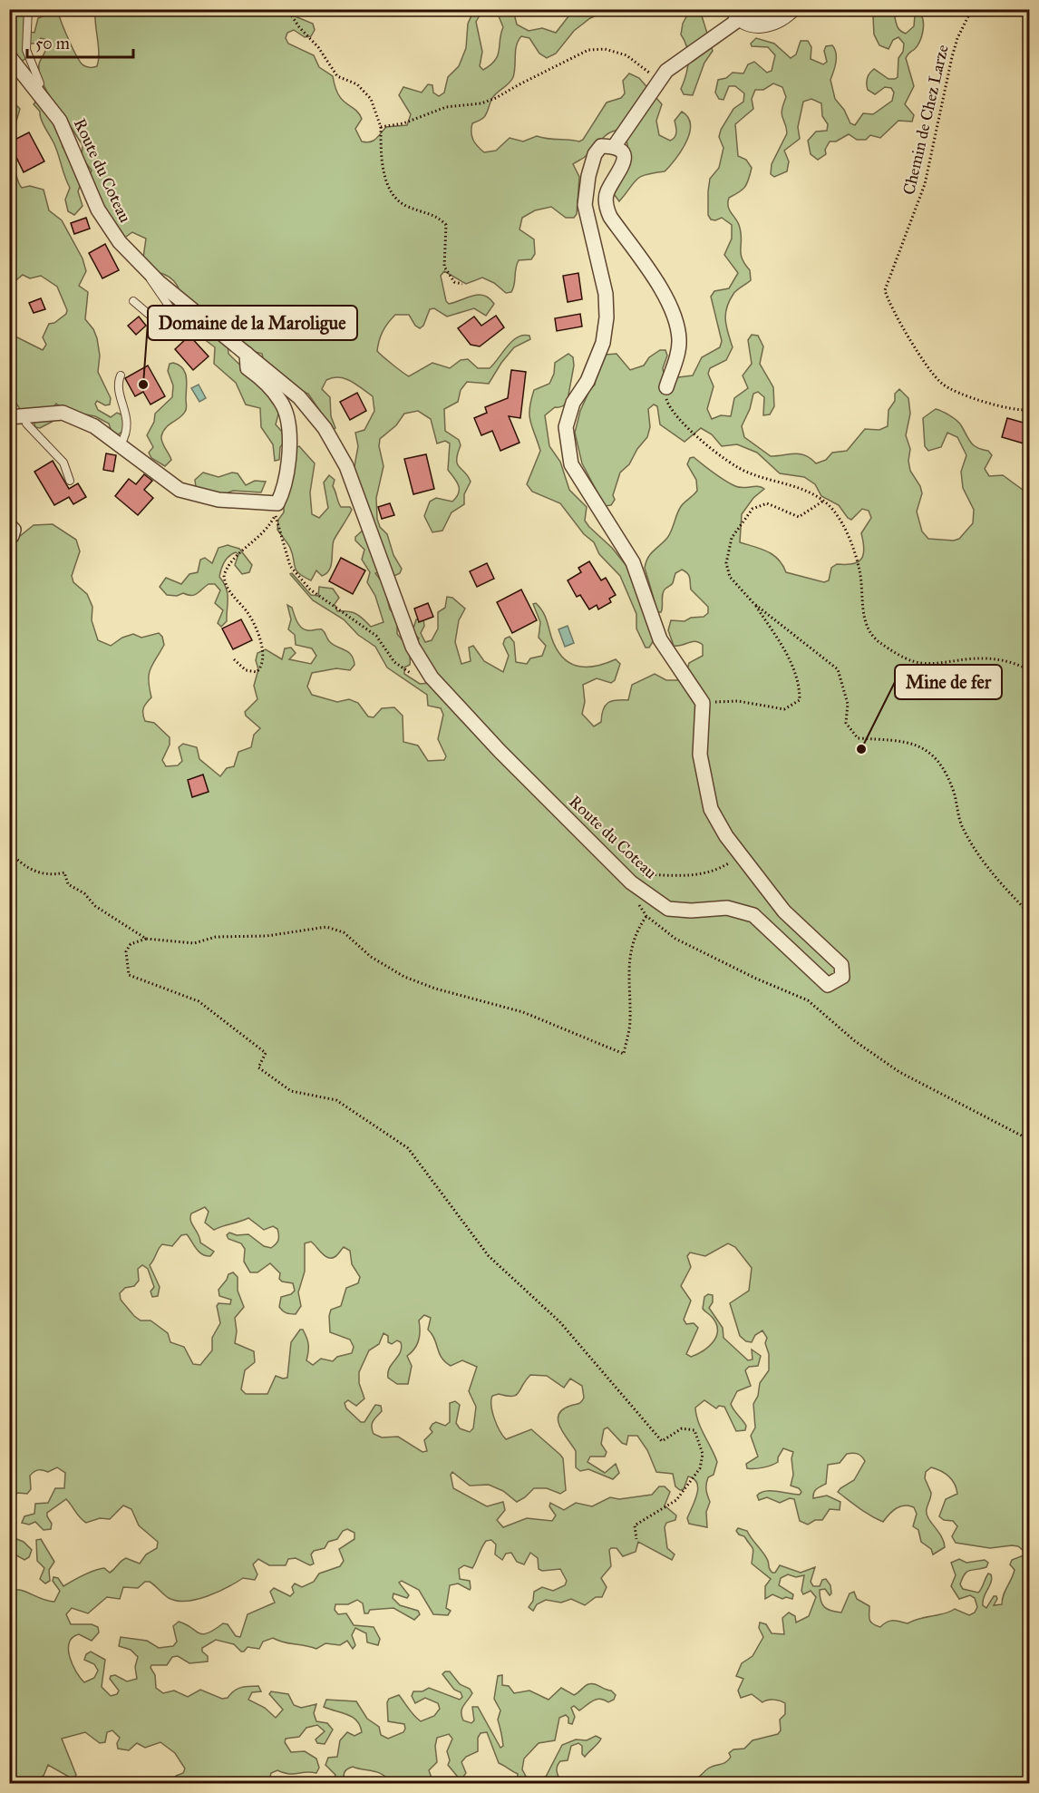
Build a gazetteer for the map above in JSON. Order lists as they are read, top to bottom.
{
  "streets": {
    "street": ["Route du Coteau"],
    "path": ["Chemin de Chez Larze"]
  },
  "places": ["Domaine de la Maroligue", "Mine de fer"],
  "scale_bar": "50 m"
}
